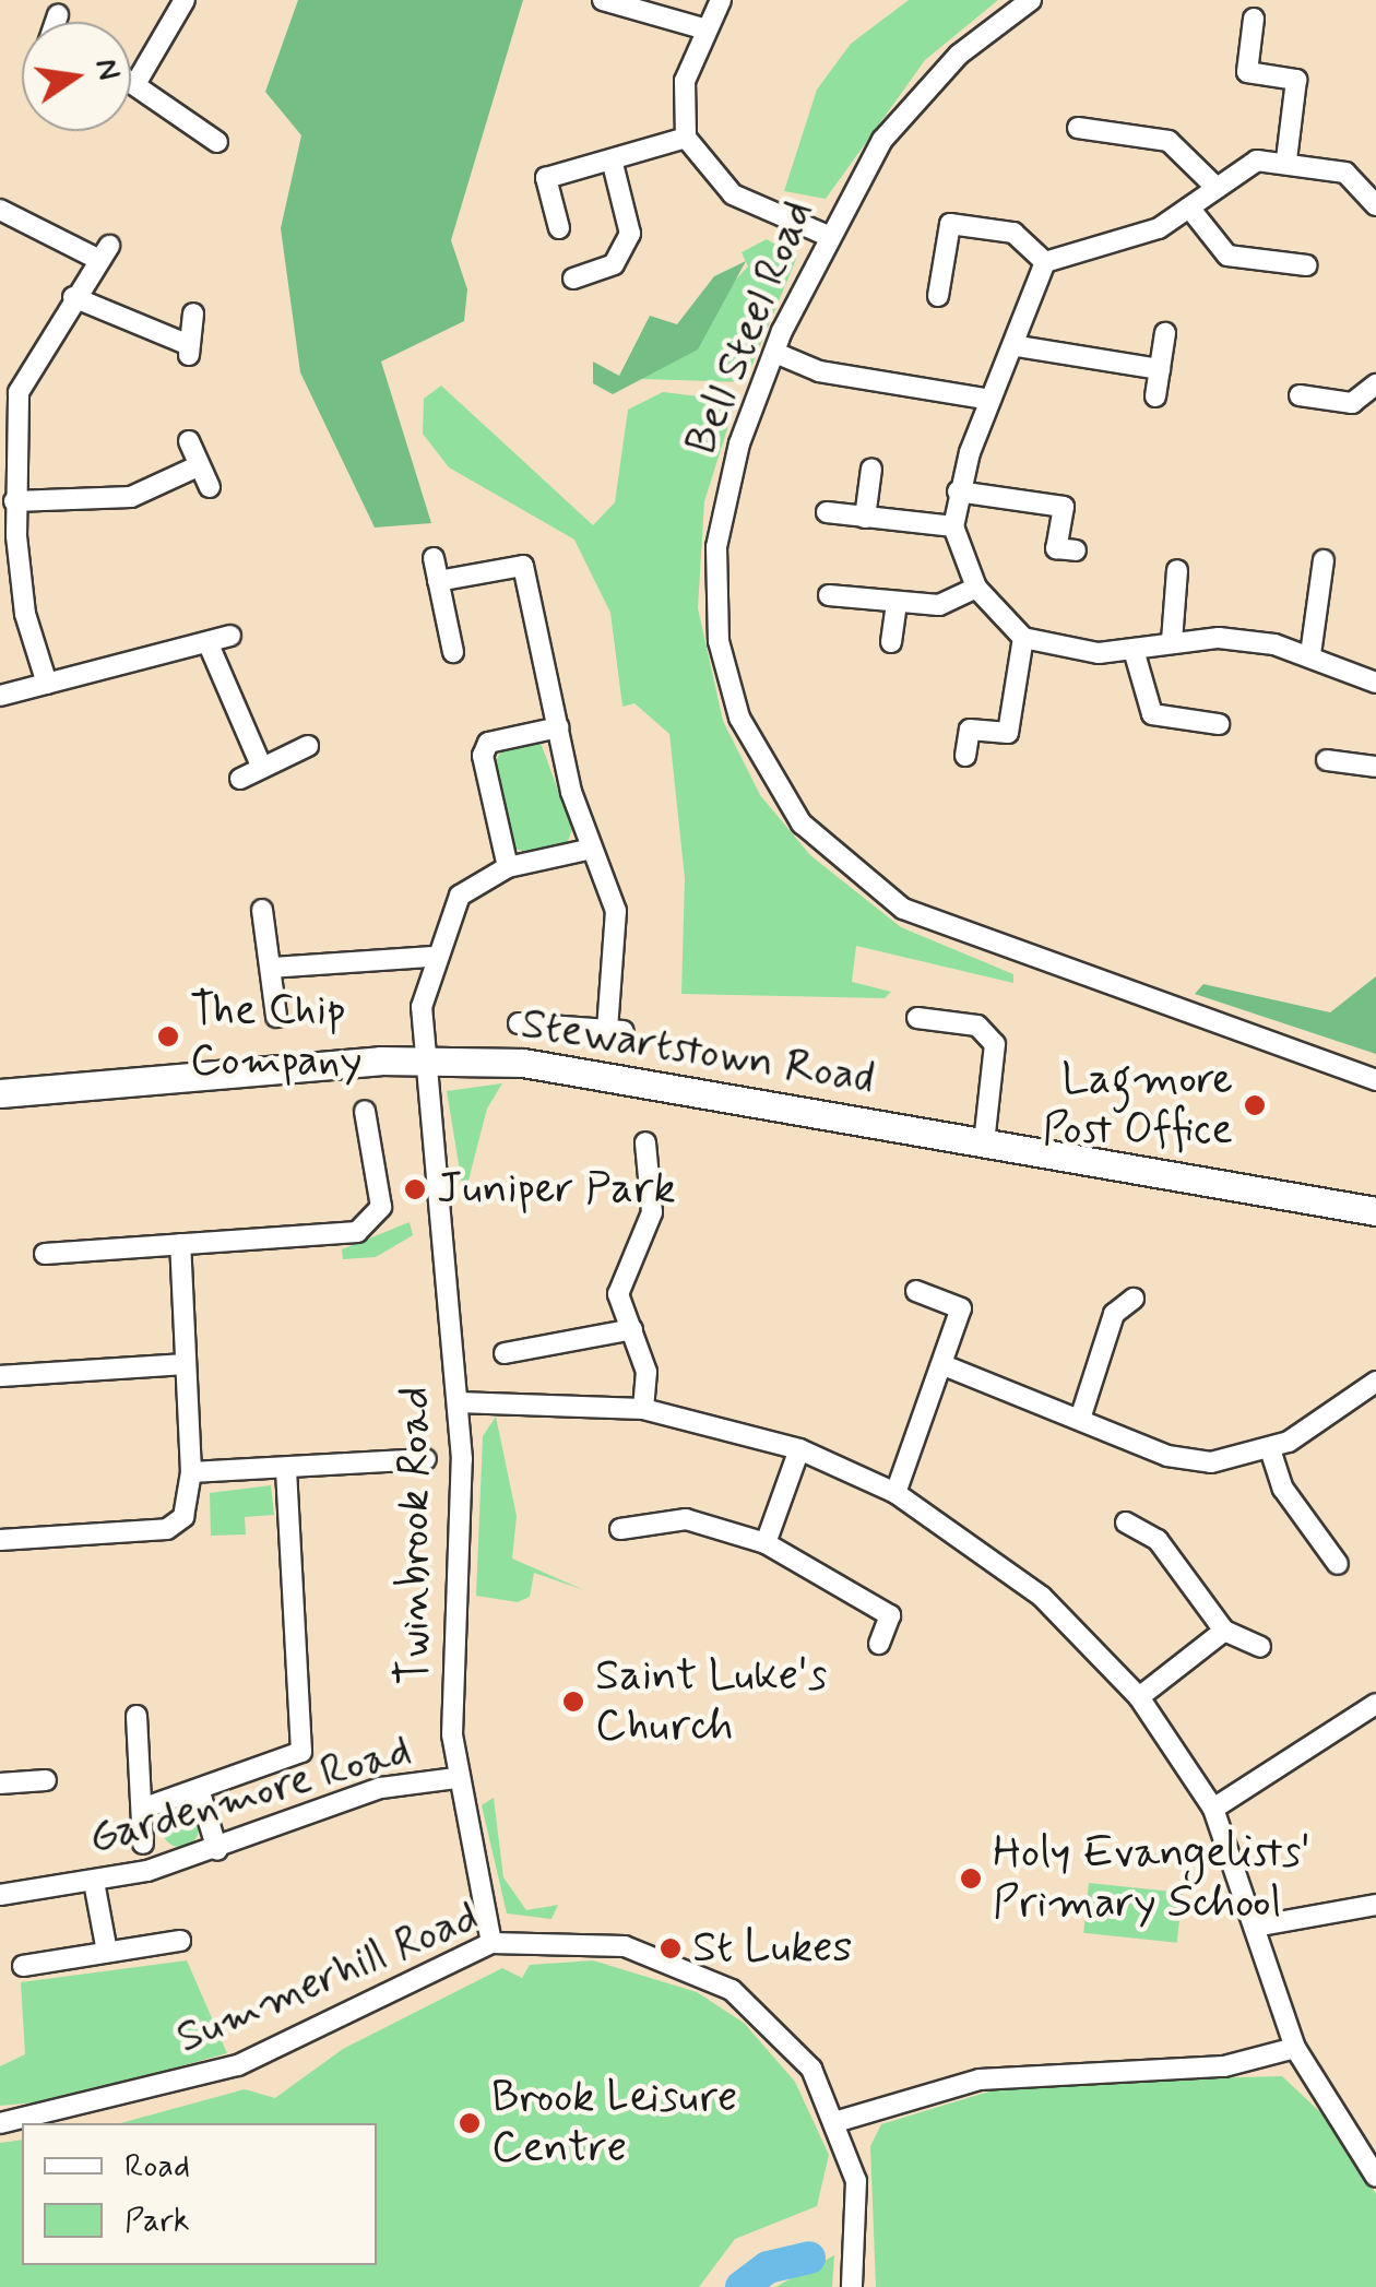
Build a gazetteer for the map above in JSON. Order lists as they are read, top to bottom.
{
  "streets": {
    "main road": ["Stewartstown Road"],
    "street": [
      "Bell Steel Road",
      "Twinbrook Road",
      "Gardenmore Road",
      "Summerhill Road"
    ]
  },
  "crossings": [
    ["Stewartstown Road", "Twinbrook Road"],
    ["Twinbrook Road", "Gardenmore Road"],
    ["Twinbrook Road", "Summerhill Road"]
  ],
  "places": [
    "The Chip Company",
    "Lagmore Post Office",
    "Juniper Park",
    "Saint Luke's Church",
    "Holy Evangelists' Primary School",
    "St Lukes",
    "Brook Leisure Centre"
  ],
  "legend": ["Road", "Park"],
  "north": "right"
}
